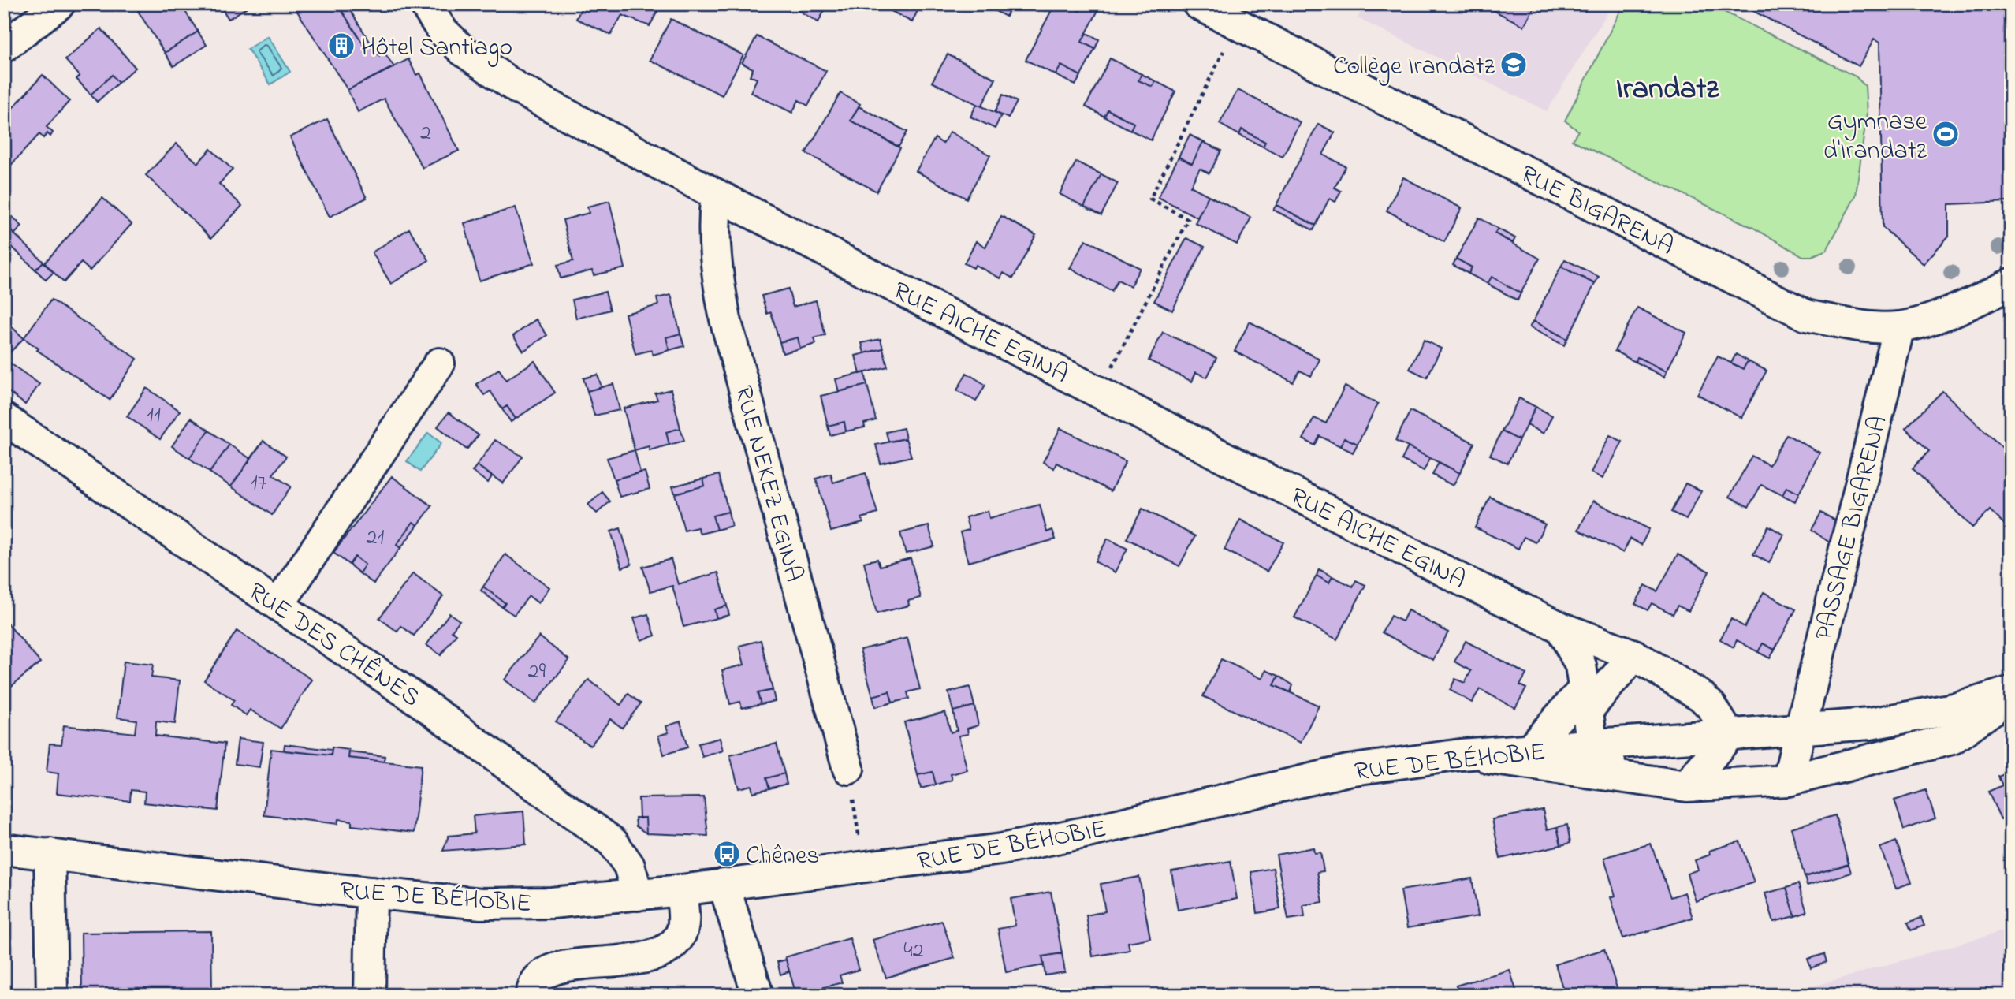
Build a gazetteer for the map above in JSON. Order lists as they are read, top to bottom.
{
  "streets": {
    "street": [
      "RUE BIGARENA",
      "RUE AICHE EGINA",
      "RUE NEKEZ EGINA",
      "PASSAGE BIGARENA",
      "RUE DES CHÊNES",
      "RUE DE BÉHOBIE"
    ]
  },
  "crossings": [
    ["RUE BIGARENA", "PASSAGE BIGARENA"],
    ["RUE AICHE EGINA", "RUE NEKEZ EGINA"],
    ["RUE AICHE EGINA", "RUE DE BÉHOBIE"],
    ["PASSAGE BIGARENA", "RUE DE BÉHOBIE"],
    ["RUE DES CHÊNES", "RUE DE BÉHOBIE"]
  ],
  "districts": ["Irandatz"],
  "places": {
    "building": ["Hôtel Santiago"],
    "school or university": ["Collège Irandatz"],
    "sports": ["Gymnase d'Irandatz"],
    "bus stop": ["Chênes"]
  },
  "house_numbers": [
    "2",
    "11",
    "17",
    "21",
    "29",
    "42"
  ]
}
